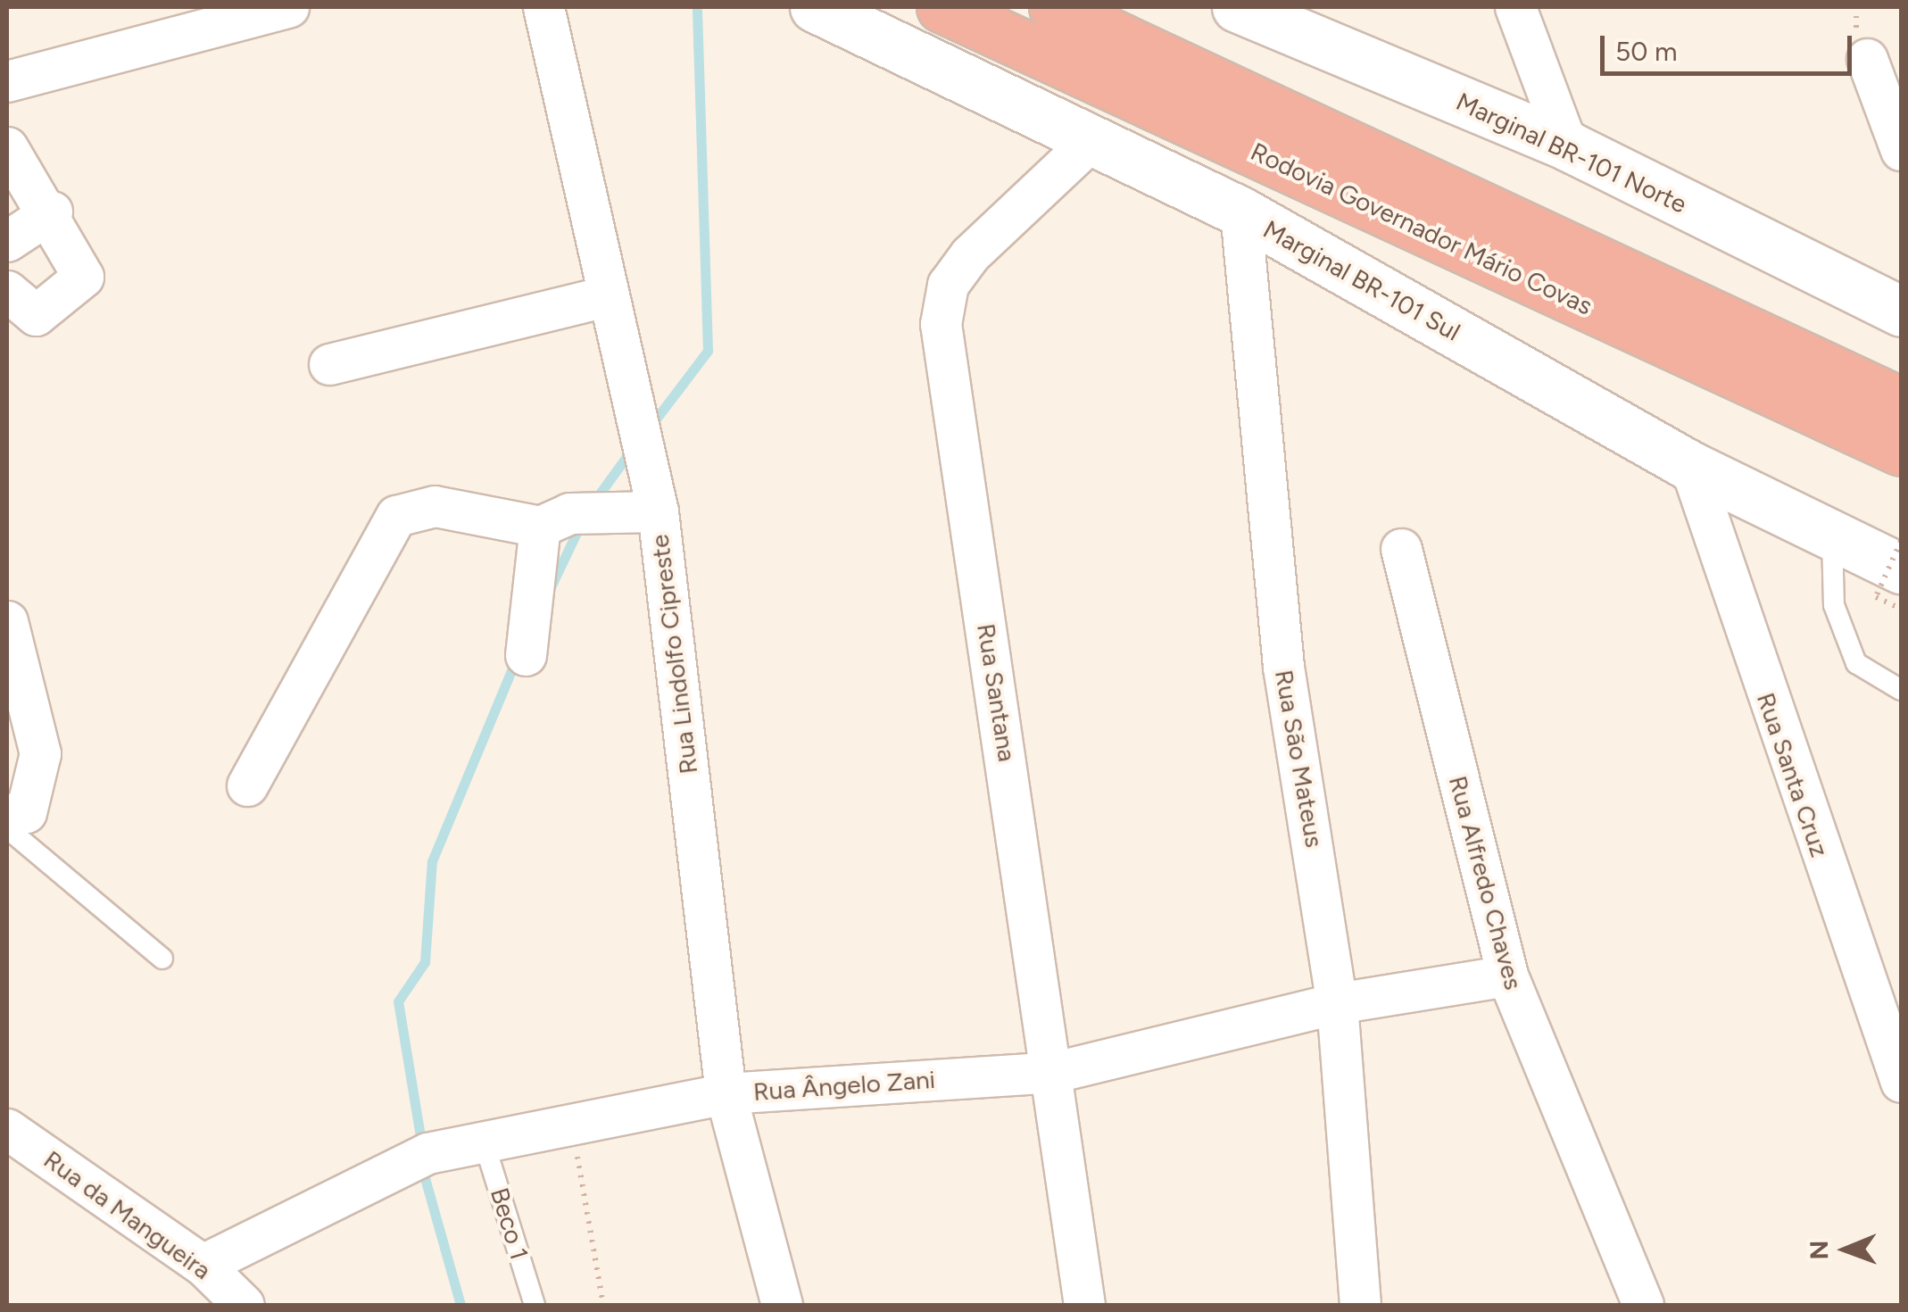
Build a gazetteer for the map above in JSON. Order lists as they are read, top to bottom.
{
  "streets": {
    "highway": ["Rodovia Governador Mário Covas"],
    "main road": ["Marginal BR-101 Norte", "Marginal BR-101 Sul"],
    "street": [
      "Rua Lindolfo Cipreste",
      "Rua Santana",
      "Rua São Mateus",
      "Rua Santa Cruz",
      "Rua Alfredo Chaves",
      "Rua Ângelo Zani",
      "Rua da Mangueira"
    ],
    "lane": ["Beco 1"]
  },
  "crossings": [
    ["Marginal BR-101 Sul", "Rua Santana"],
    ["Marginal BR-101 Sul", "Rua São Mateus"],
    ["Marginal BR-101 Sul", "Rua Santa Cruz"],
    ["Rua Lindolfo Cipreste", "Rua Ângelo Zani"],
    ["Rua Santana", "Rua Ângelo Zani"],
    ["Rua São Mateus", "Rua Ângelo Zani"],
    ["Rua Alfredo Chaves", "Rua Ângelo Zani"],
    ["Rua Ângelo Zani", "Rua da Mangueira"],
    ["Rua Ângelo Zani", "Beco 1"]
  ],
  "scale_bar": "50 m",
  "north": "left"
}
